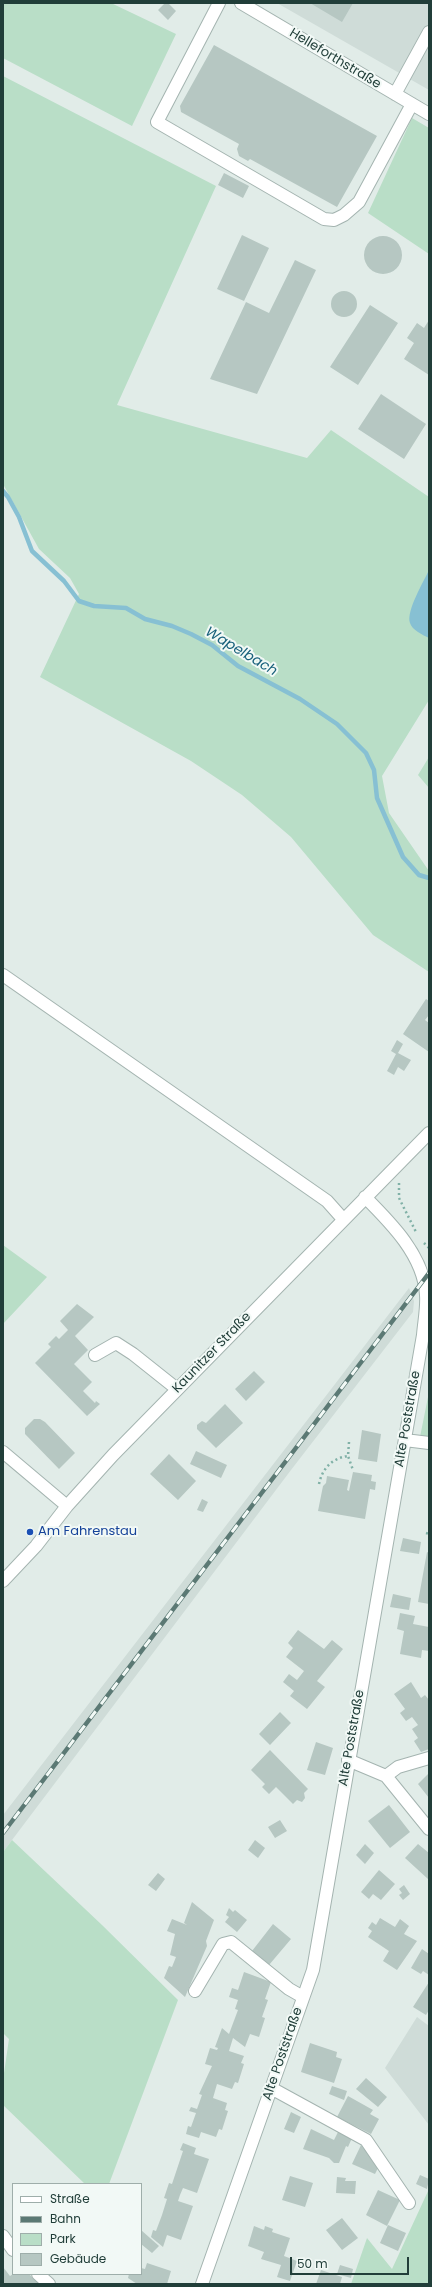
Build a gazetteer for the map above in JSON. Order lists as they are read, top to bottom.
{
  "streets": {
    "street": ["Helleforthstraße", "Kaunitzer Straße", "Alte Poststraße"]
  },
  "crossings": [
    ["Kaunitzer Straße", "Alte Poststraße"]
  ],
  "water": ["Wapelbach"],
  "places": ["Am Fahrenstau"],
  "legend": [
    "Straße",
    "Bahn",
    "Park",
    "Gebäude"
  ],
  "scale_bar": "50 m"
}
